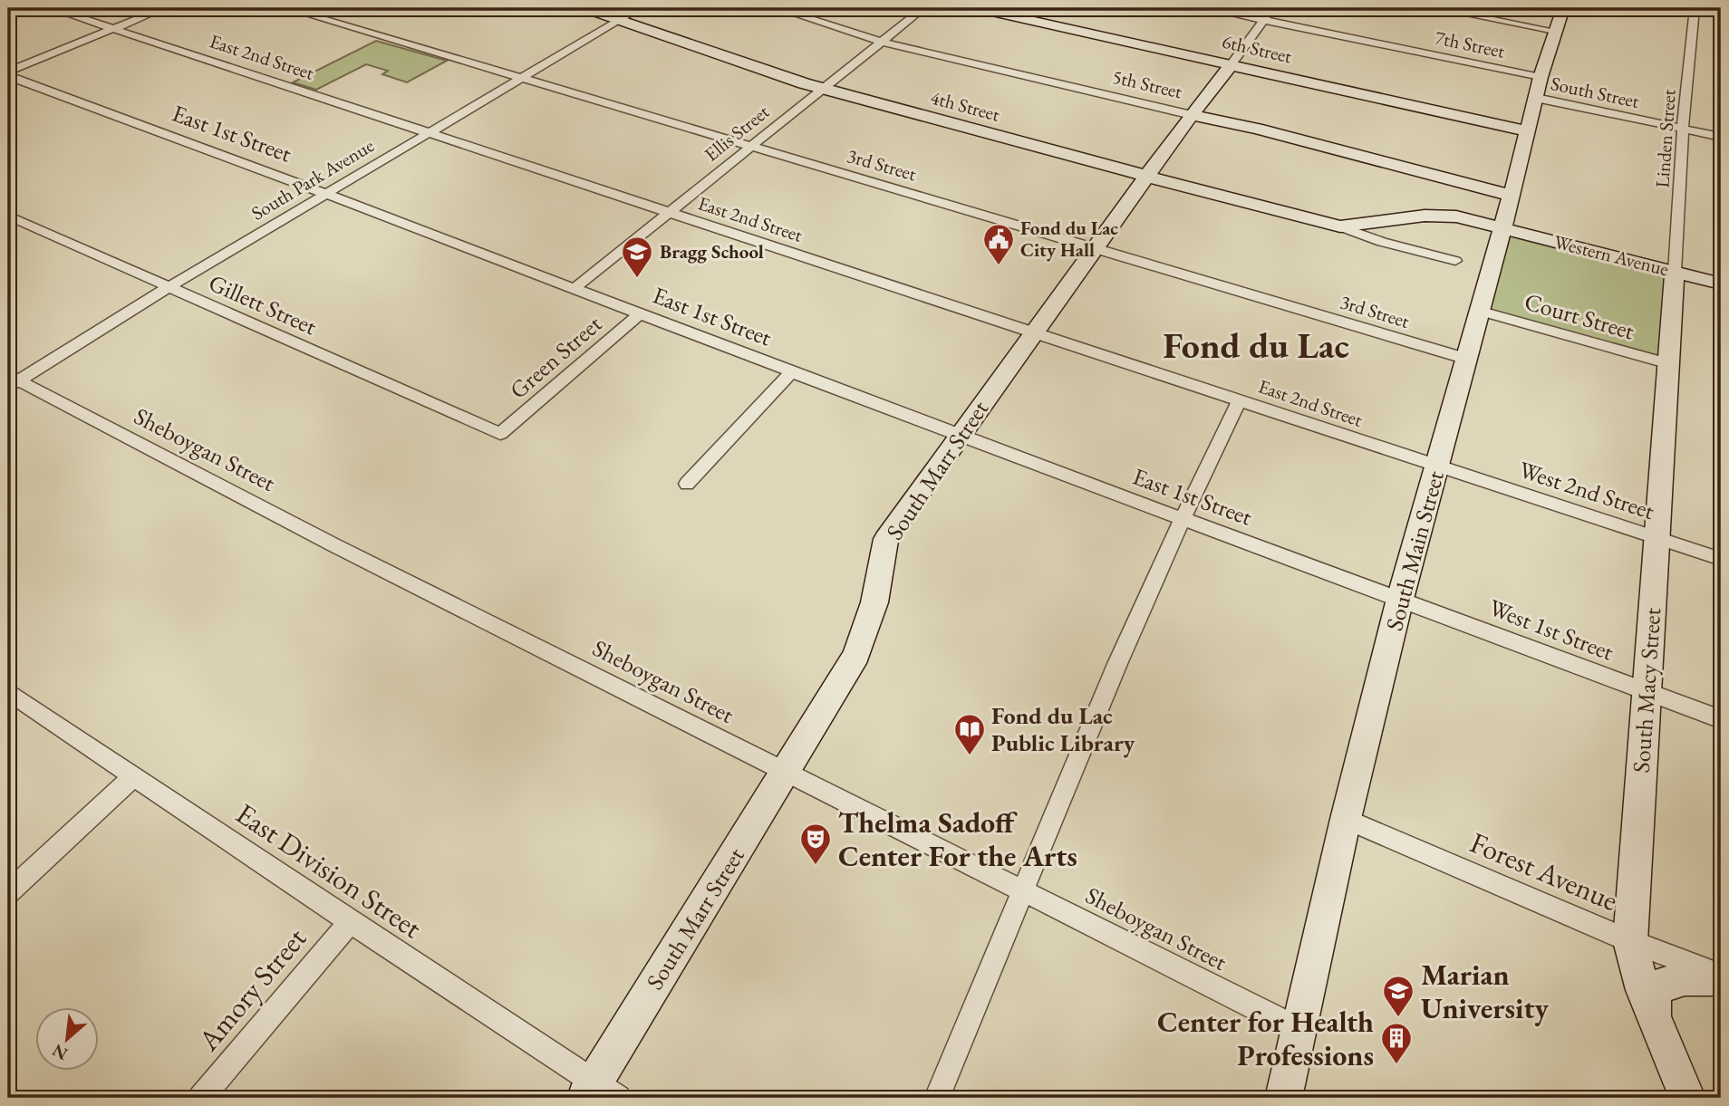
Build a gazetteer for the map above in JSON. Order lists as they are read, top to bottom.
{
  "streets": {
    "main road": [
      "6th Street",
      "5th Street",
      "4th Street",
      "Western Avenue",
      "South Marr Street",
      "South Main Street",
      "South Macy Street"
    ],
    "street": [
      "7th Street",
      "East 2nd Street",
      "South Street",
      "East 1st Street",
      "Ellis Street",
      "Linden Street",
      "3rd Street",
      "South Park Avenue",
      "Gillett Street",
      "Court Street",
      "Green Street",
      "Sheboygan Street",
      "West 2nd Street",
      "West 1st Street",
      "East Division Street",
      "Forest Avenue",
      "Amory Street"
    ]
  },
  "crossings": [
    ["7th Street", "South Marr Street"],
    ["7th Street", "South Main Street"],
    ["6th Street", "South Marr Street"],
    ["6th Street", "South Main Street"],
    ["East 2nd Street", "Ellis Street"],
    ["East 2nd Street", "South Park Avenue"],
    ["East 2nd Street", "South Marr Street"],
    ["East 2nd Street", "West 2nd Street"],
    ["East 2nd Street", "South Main Street"],
    ["5th Street", "Ellis Street"],
    ["5th Street", "South Marr Street"],
    ["5th Street", "South Main Street"],
    ["South Street", "Linden Street"],
    ["South Street", "South Main Street"],
    ["4th Street", "Ellis Street"],
    ["4th Street", "South Park Avenue"],
    ["4th Street", "Western Avenue"],
    ["4th Street", "South Marr Street"],
    ["4th Street", "South Main Street"],
    ["East 1st Street", "Ellis Street"],
    ["East 1st Street", "South Park Avenue"],
    ["East 1st Street", "Green Street"],
    ["East 1st Street", "South Marr Street"],
    ["East 1st Street", "South Main Street"],
    ["East 1st Street", "West 1st Street"],
    ["Ellis Street", "3rd Street"],
    ["Linden Street", "Western Avenue"],
    ["Linden Street", "South Macy Street"],
    ["3rd Street", "South Park Avenue"],
    ["3rd Street", "South Marr Street"],
    ["3rd Street", "South Main Street"],
    ["South Park Avenue", "Gillett Street"],
    ["South Park Avenue", "Sheboygan Street"],
    ["Western Avenue", "South Main Street"],
    ["Western Avenue", "South Macy Street"],
    ["Gillett Street", "Green Street"],
    ["Court Street", "South Main Street"],
    ["Court Street", "South Macy Street"],
    ["Sheboygan Street", "South Marr Street"],
    ["Sheboygan Street", "South Main Street"],
    ["South Marr Street", "East Division Street"],
    ["West 2nd Street", "South Main Street"],
    ["West 2nd Street", "South Macy Street"],
    ["South Main Street", "West 1st Street"],
    ["South Main Street", "Forest Avenue"],
    ["West 1st Street", "South Macy Street"],
    ["South Macy Street", "Forest Avenue"],
    ["East Division Street", "Amory Street"]
  ],
  "districts": ["Fond du Lac"],
  "places": {
    "public building": ["Fond du Lac City Hall"],
    "school or university": ["Bragg School", "Marian University"],
    "library": ["Fond du Lac Public Library"],
    "theatre": ["Thelma Sadoff Center For the Arts"],
    "building": ["Center for Health Professions"]
  },
  "north": "bottom left"
}
